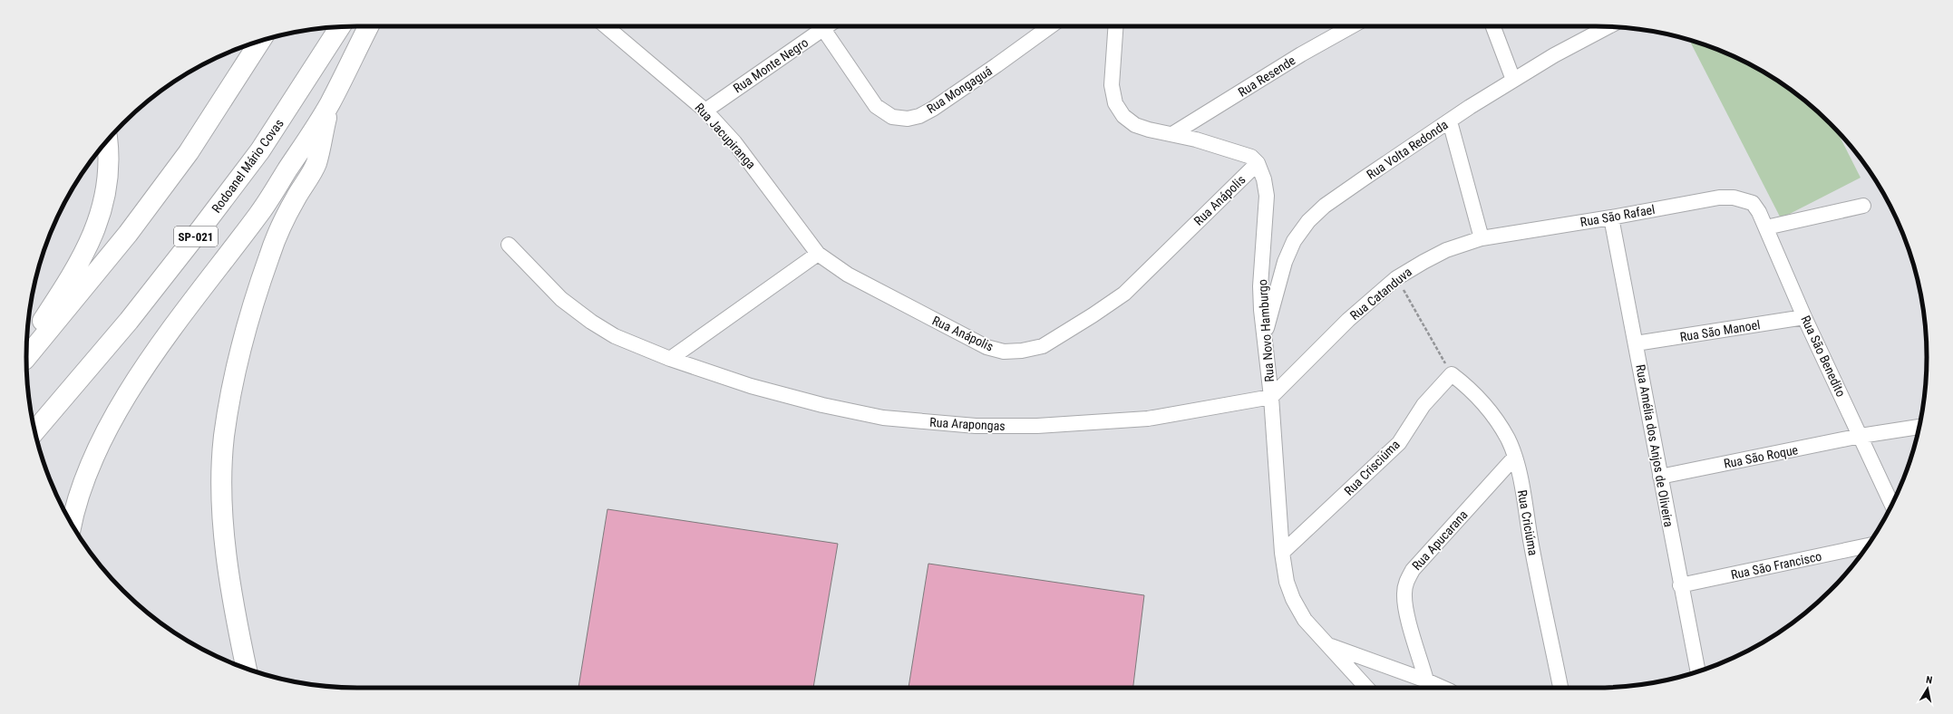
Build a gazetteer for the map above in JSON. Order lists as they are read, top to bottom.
{
  "streets": {
    "highway": ["Rodoanel Mário Covas", "SP-021"],
    "street": [
      "Rua Monte Negro",
      "Rua Resende",
      "Rua Mongaguá",
      "Rua Jacupiranga",
      "Rua Volta Redonda",
      "Rua Anápolis",
      "Rua São Rafael",
      "Rua Catanduva",
      "Rua Novo Hamburgo",
      "Rua São Manoel",
      "Rua São Benedito",
      "Rua Arapongas",
      "Rua Amélia dos Anjos de Oliveira",
      "Rua São Roque",
      "Rua Crisciúma",
      "Rua Criciúma",
      "Rua Apucarana",
      "Rua São Francisco"
    ]
  },
  "crossings": [
    ["Rua Monte Negro", "Rua Mongaguá"],
    ["Rua Monte Negro", "Rua Jacupiranga"],
    ["Rua Jacupiranga", "Rua Anápolis"],
    ["Rua Volta Redonda", "Rua Novo Hamburgo"],
    ["Rua Anápolis", "Rua Novo Hamburgo"],
    ["Rua São Rafael", "Rua Catanduva"],
    ["Rua São Rafael", "Rua São Benedito"],
    ["Rua São Rafael", "Rua Amélia dos Anjos de Oliveira"],
    ["Rua Catanduva", "Rua Novo Hamburgo"],
    ["Rua Catanduva", "Rua Arapongas"],
    ["Rua Novo Hamburgo", "Rua Arapongas"],
    ["Rua Novo Hamburgo", "Rua Crisciúma"],
    ["Rua São Manoel", "Rua São Benedito"],
    ["Rua São Manoel", "Rua Amélia dos Anjos de Oliveira"],
    ["Rua São Benedito", "Rua São Roque"],
    ["Rua Amélia dos Anjos de Oliveira", "Rua São Roque"],
    ["Rua Amélia dos Anjos de Oliveira", "Rua São Francisco"],
    ["Rua Crisciúma", "Rua Criciúma"],
    ["Rua Criciúma", "Rua Apucarana"]
  ],
  "north": "top"
}
